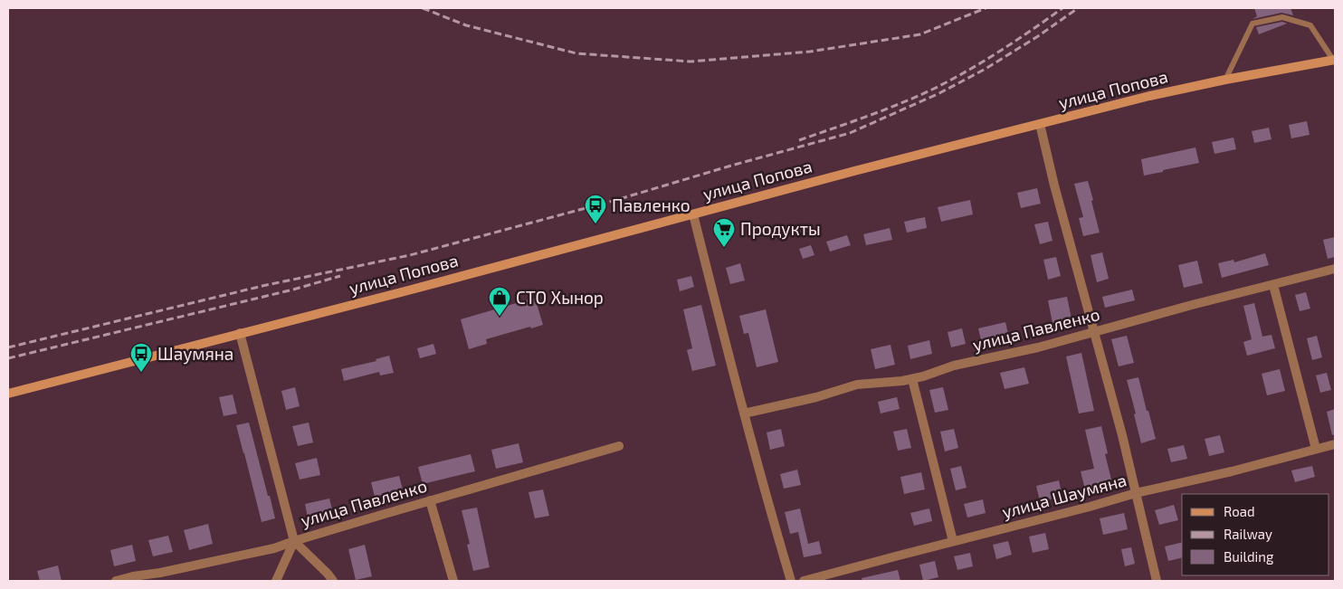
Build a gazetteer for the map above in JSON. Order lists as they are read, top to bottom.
{
  "streets": {
    "main road": ["улица Попова"],
    "street": ["улица Павленко", "улица Шаумяна"]
  },
  "places": {
    "bus stop": ["Павленко", "Шаумяна"],
    "supermarket": ["Продукты"],
    "shop": ["СТО Хынор"]
  },
  "legend": ["Road", "Railway", "Building"]
}
